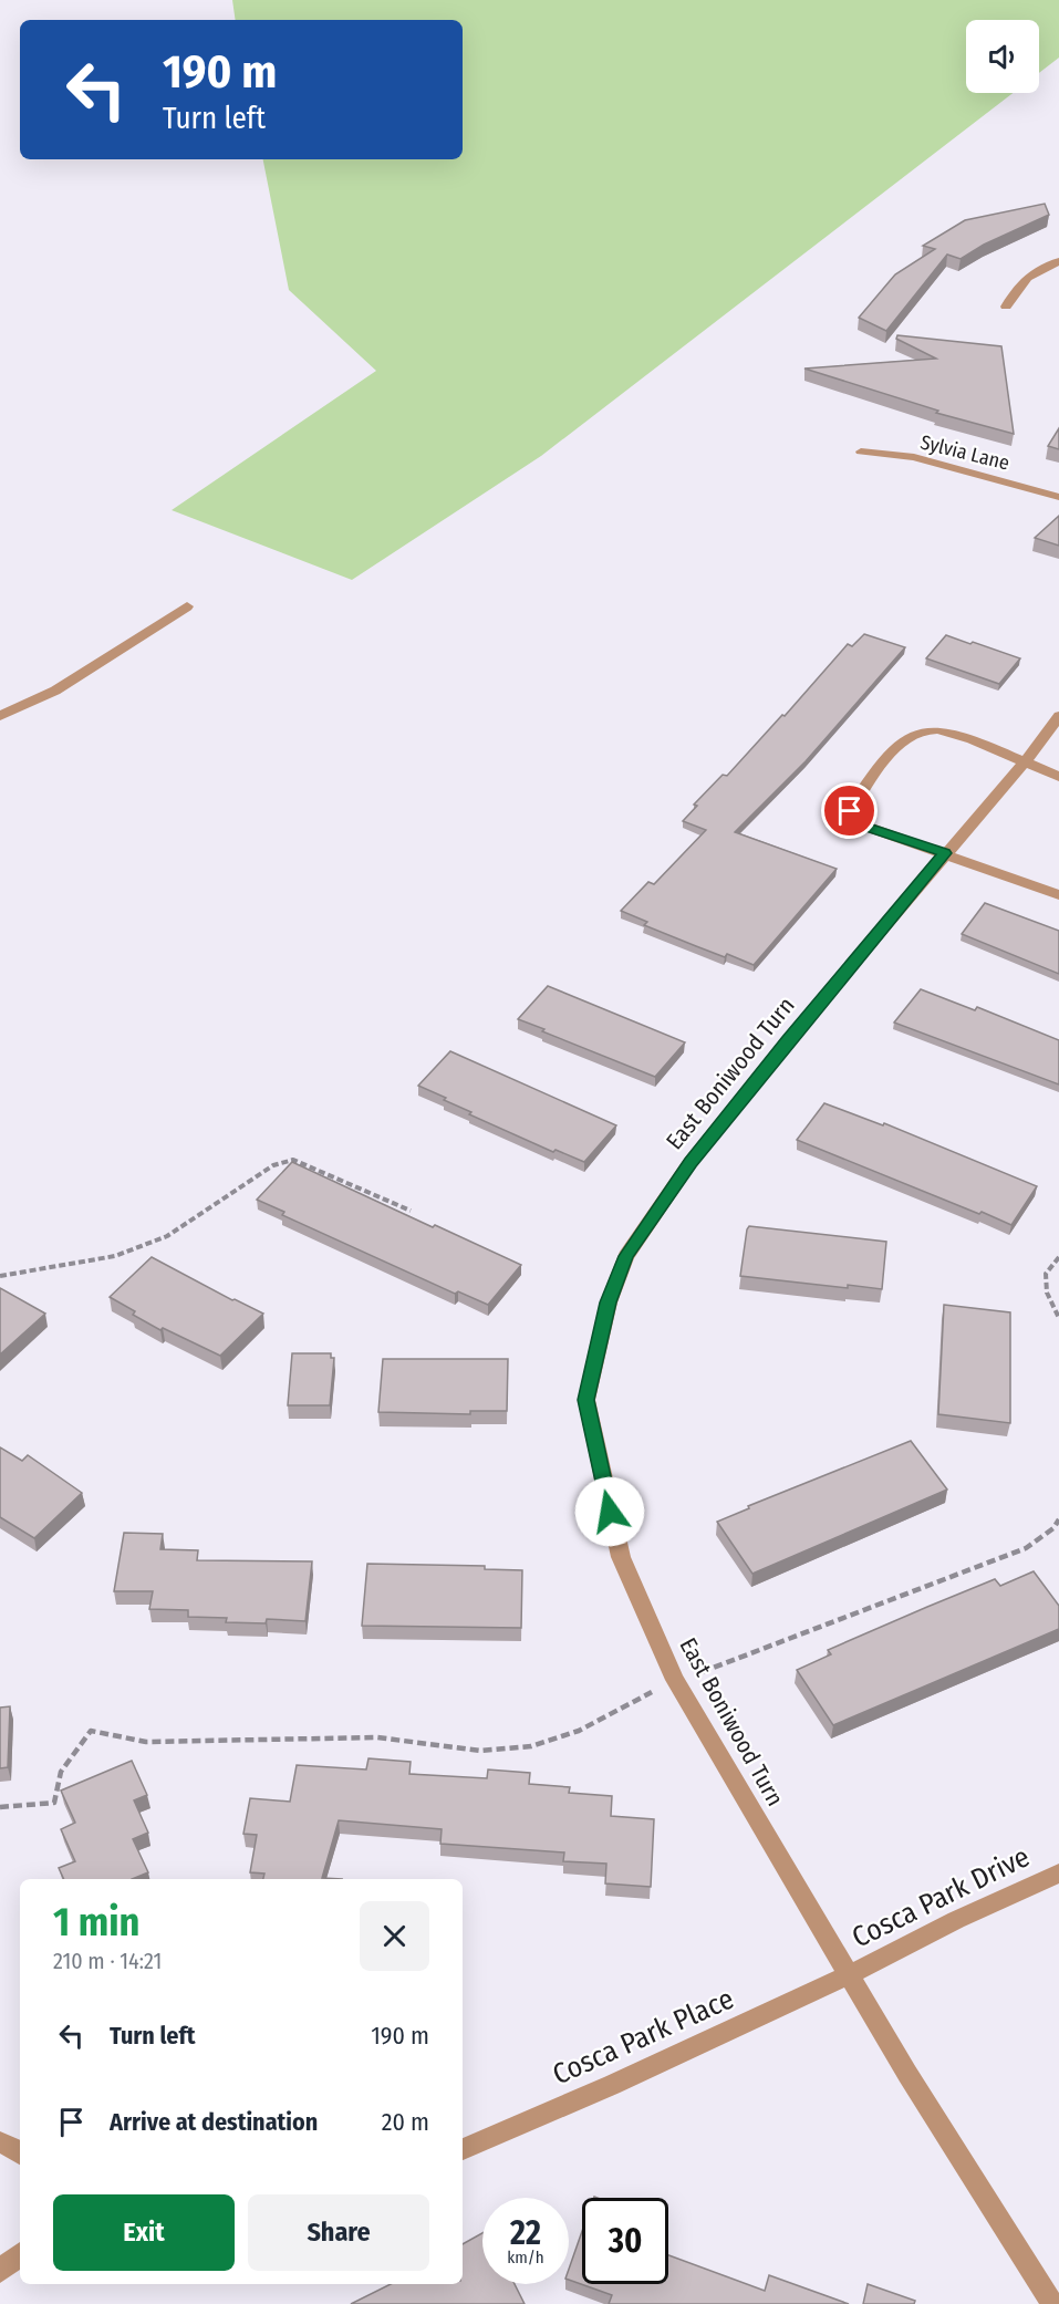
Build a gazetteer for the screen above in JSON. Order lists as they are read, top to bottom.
{
  "streets": {
    "street": [
      "Sylvia Lane",
      "East Boniwood Turn",
      "Cosca Park Drive",
      "Cosca Park Place"
    ]
  },
  "crossings": [
    ["East Boniwood Turn", "Cosca Park Drive"],
    ["East Boniwood Turn", "Cosca Park Place"],
    ["Cosca Park Drive", "Cosca Park Place"]
  ],
  "page": {
    "turn": ["190 m", "Turn left"],
    "heading": ["1 min", "210 m · 14:21"],
    "list": [
      {
        "name": "Turn left",
        "value": "190 m"
      },
      {
        "name": "Arrive at destination",
        "value": "20 m"
      }
    ],
    "buttons": ["Exit", "Share"],
    "speed": "22 km/h",
    "limit": "30"
  }
}
